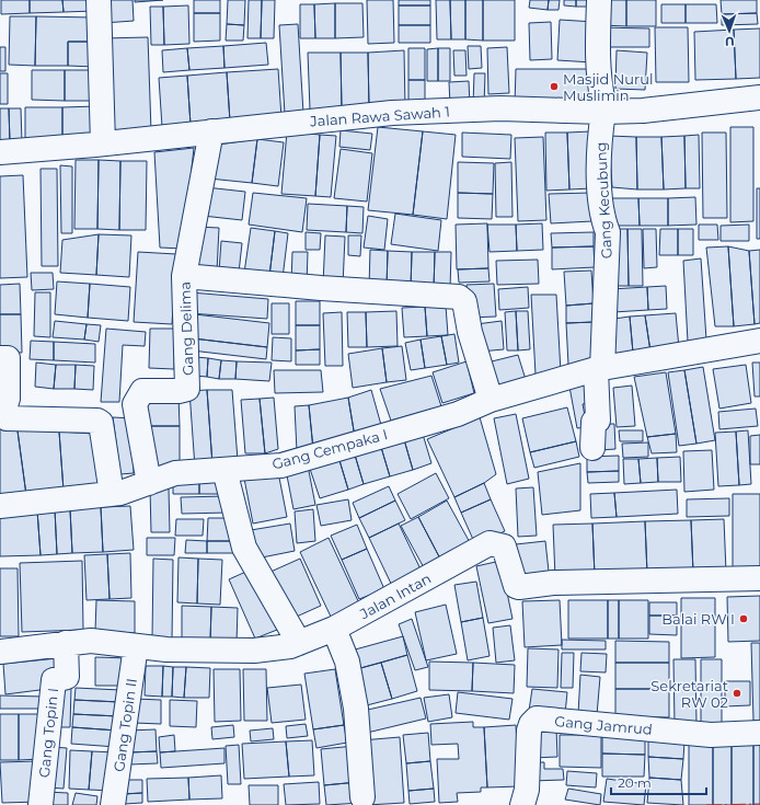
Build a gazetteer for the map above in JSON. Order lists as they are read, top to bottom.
{
  "streets": {
    "street": [
      "Jalan Rawa Sawah 1",
      "Gang Kecubung",
      "Gang Delima",
      "Gang Cempaka I",
      "Jalan Intan",
      "Gang Topin II",
      "Gang Jamrud",
      "Gang Topin I"
    ]
  },
  "crossings": [
    ["Jalan Rawa Sawah 1", "Gang Kecubung"],
    ["Jalan Rawa Sawah 1", "Gang Delima"],
    ["Gang Kecubung", "Gang Cempaka I"],
    ["Gang Delima", "Gang Cempaka I"],
    ["Jalan Intan", "Gang Topin II"],
    ["Jalan Intan", "Gang Topin I"]
  ],
  "places": ["Masjid Nurul Muslimin", "Balai RW I", "Sekretariat RW 02"],
  "scale_bar": "20 m",
  "north": "bottom"
}
